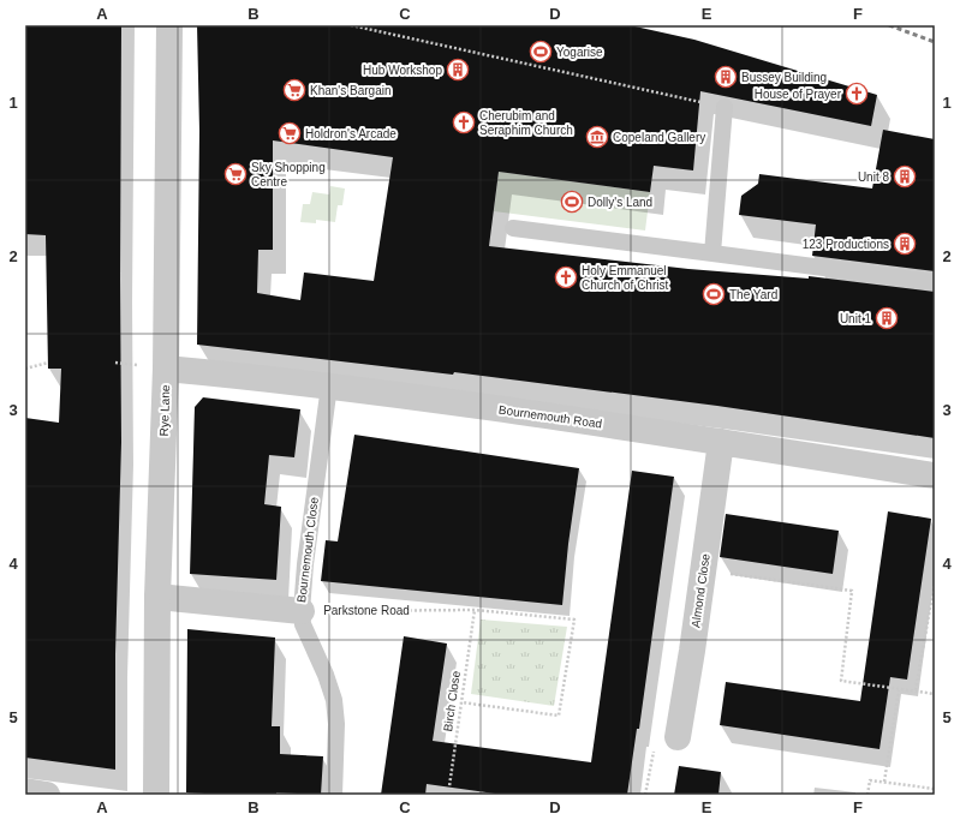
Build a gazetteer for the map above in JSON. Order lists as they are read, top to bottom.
{
  "streets": {
    "street": ["Rye Lane", "Bournemouth Road", "Almond Close"],
    "lane": ["Bournemouth Close"],
    "path": ["Parkstone Road", "Birch Close"]
  },
  "crossings": [
    ["Rye Lane", "Bournemouth Road"],
    ["Bournemouth Road", "Bournemouth Close"],
    ["Bournemouth Road", "Almond Close"],
    ["Bournemouth Close", "Parkstone Road"],
    ["Parkstone Road", "Birch Close"]
  ],
  "places": {
    "sports": ["Yogarise", "Dolly's Land", "The Yard"],
    "building": [
      "Hub Workshop",
      "Bussey Building",
      "Unit 8",
      "123 Productions",
      "Unit 1"
    ],
    "supermarket": ["Khan's Bargain", "Holdron's Arcade", "Sky Shopping Centre"],
    "church": ["House of Prayer", "Cherubim and Seraphim Church", "Holy Emmanuel Church of Christ"],
    "museum": ["Copeland Gallery"]
  },
  "grid": {
    "columns": [
      "A",
      "B",
      "C",
      "D",
      "E",
      "F"
    ],
    "rows": [
      "1",
      "2",
      "3",
      "4",
      "5"
    ]
  }
}
